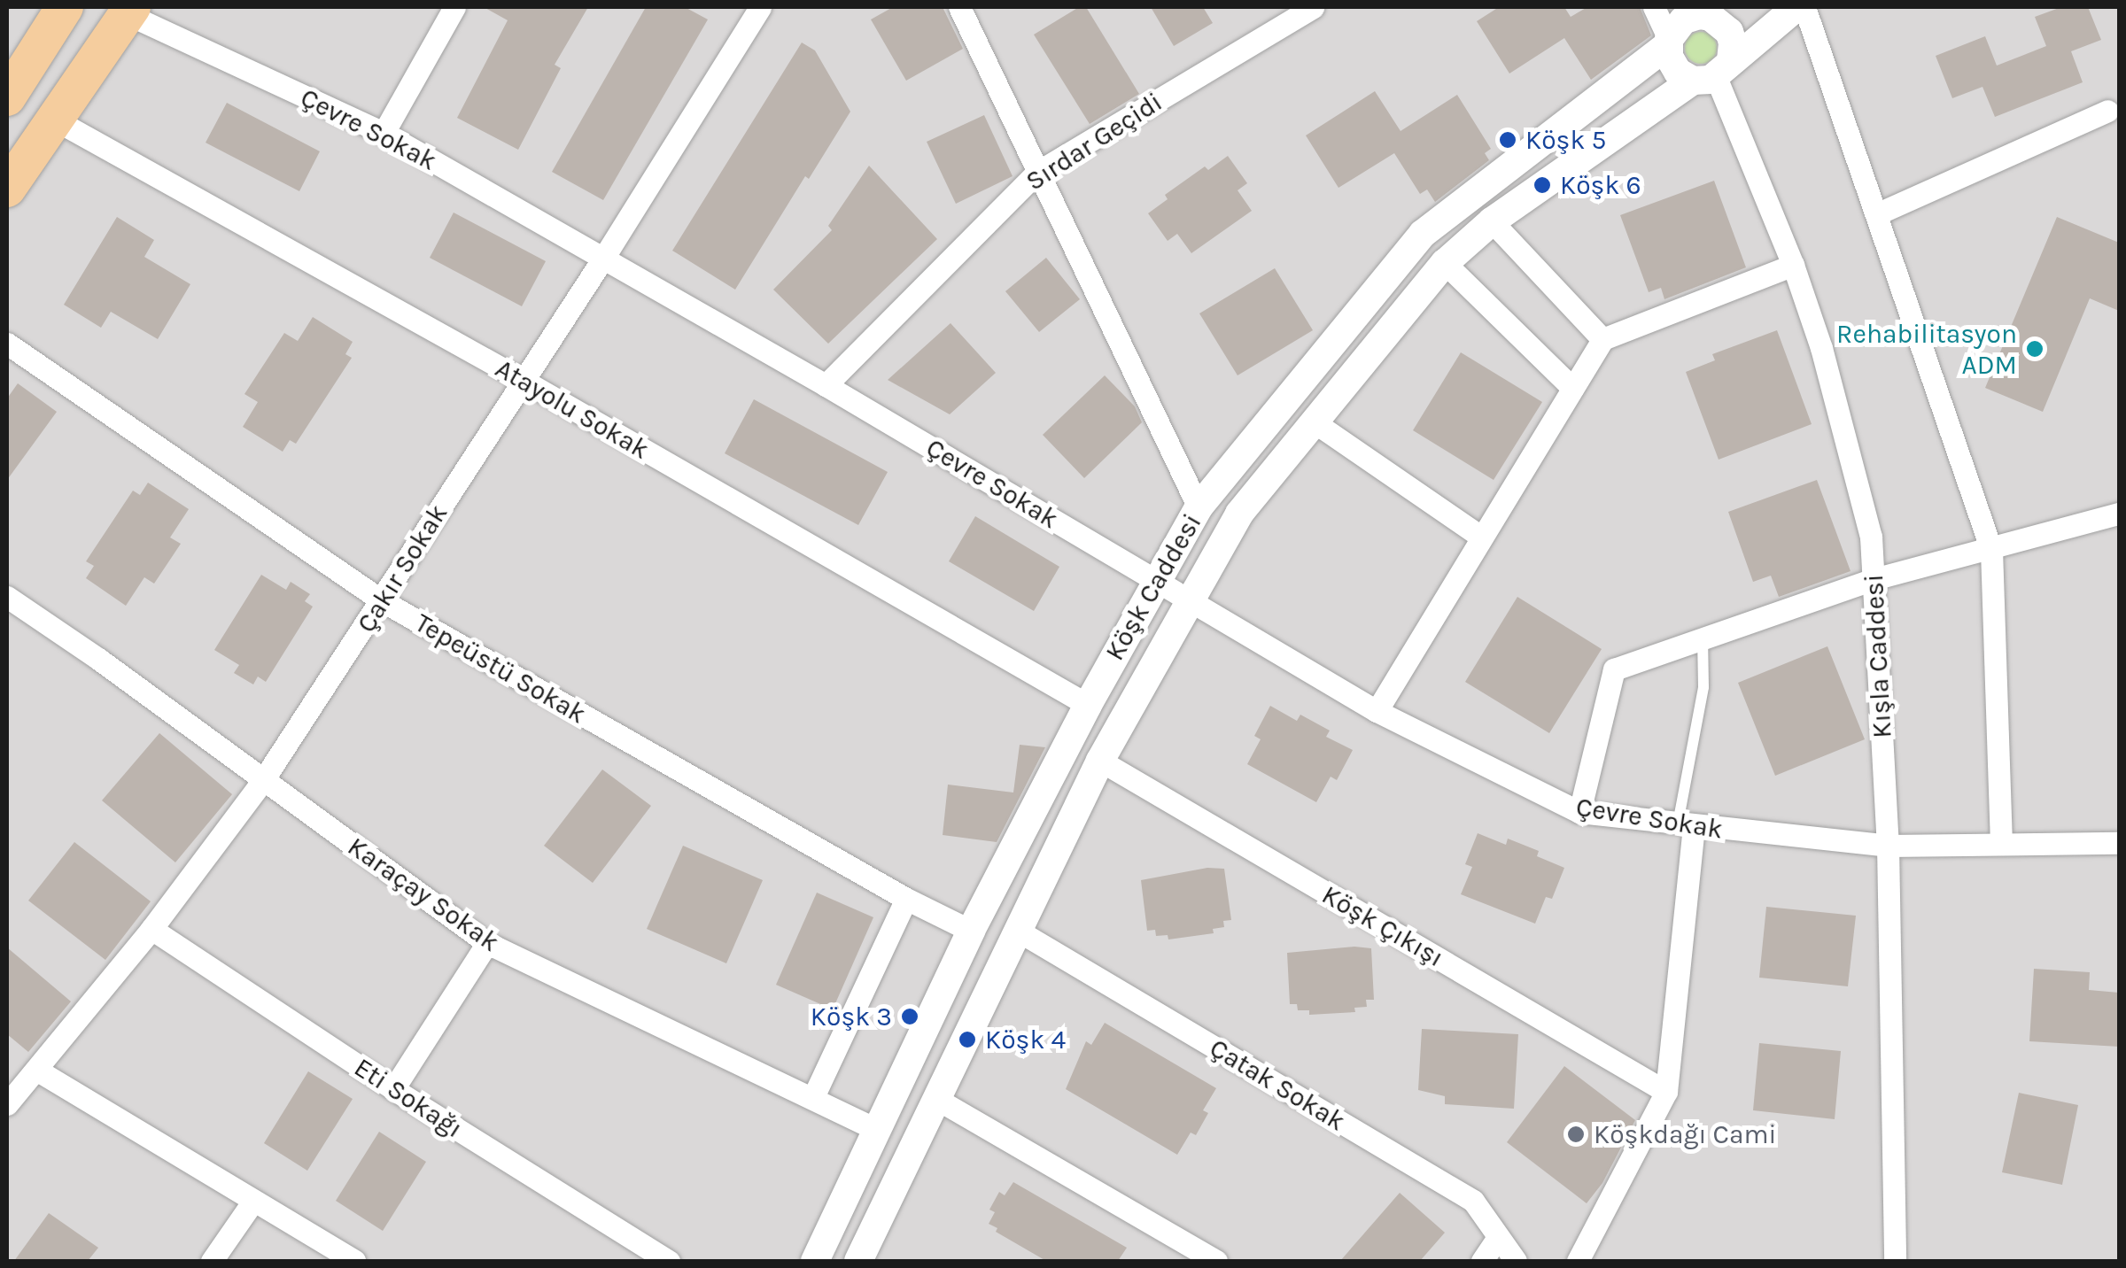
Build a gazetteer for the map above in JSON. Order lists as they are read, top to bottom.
{
  "streets": {
    "street": [
      "Çevre Sokak",
      "Sırdar Geçidi",
      "Atayolu Sokak",
      "Çakır Sokak",
      "Köşk Caddesi",
      "Kışla Caddesi",
      "Tepeüstü Sokak",
      "Karaçay Sokak",
      "Köşk Çıkışı",
      "Çatak Sokak",
      "Eti Sokağı"
    ]
  },
  "crossings": [
    ["Çevre Sokak", "Sırdar Geçidi"],
    ["Çevre Sokak", "Çakır Sokak"],
    ["Çevre Sokak", "Köşk Caddesi"],
    ["Çevre Sokak", "Kışla Caddesi"],
    ["Atayolu Sokak", "Çakır Sokak"],
    ["Atayolu Sokak", "Köşk Caddesi"],
    ["Çakır Sokak", "Tepeüstü Sokak"],
    ["Çakır Sokak", "Karaçay Sokak"],
    ["Çakır Sokak", "Eti Sokağı"],
    ["Köşk Caddesi", "Kışla Caddesi"],
    ["Köşk Caddesi", "Tepeüstü Sokak"],
    ["Köşk Caddesi", "Karaçay Sokak"],
    ["Köşk Caddesi", "Köşk Çıkışı"],
    ["Köşk Caddesi", "Çatak Sokak"]
  ],
  "places": [
    "Köşk 5",
    "Köşk 6",
    "Rehabilitasyon ADM",
    "Köşk 3",
    "Köşk 4",
    "Köşkdağı Cami"
  ]
}
